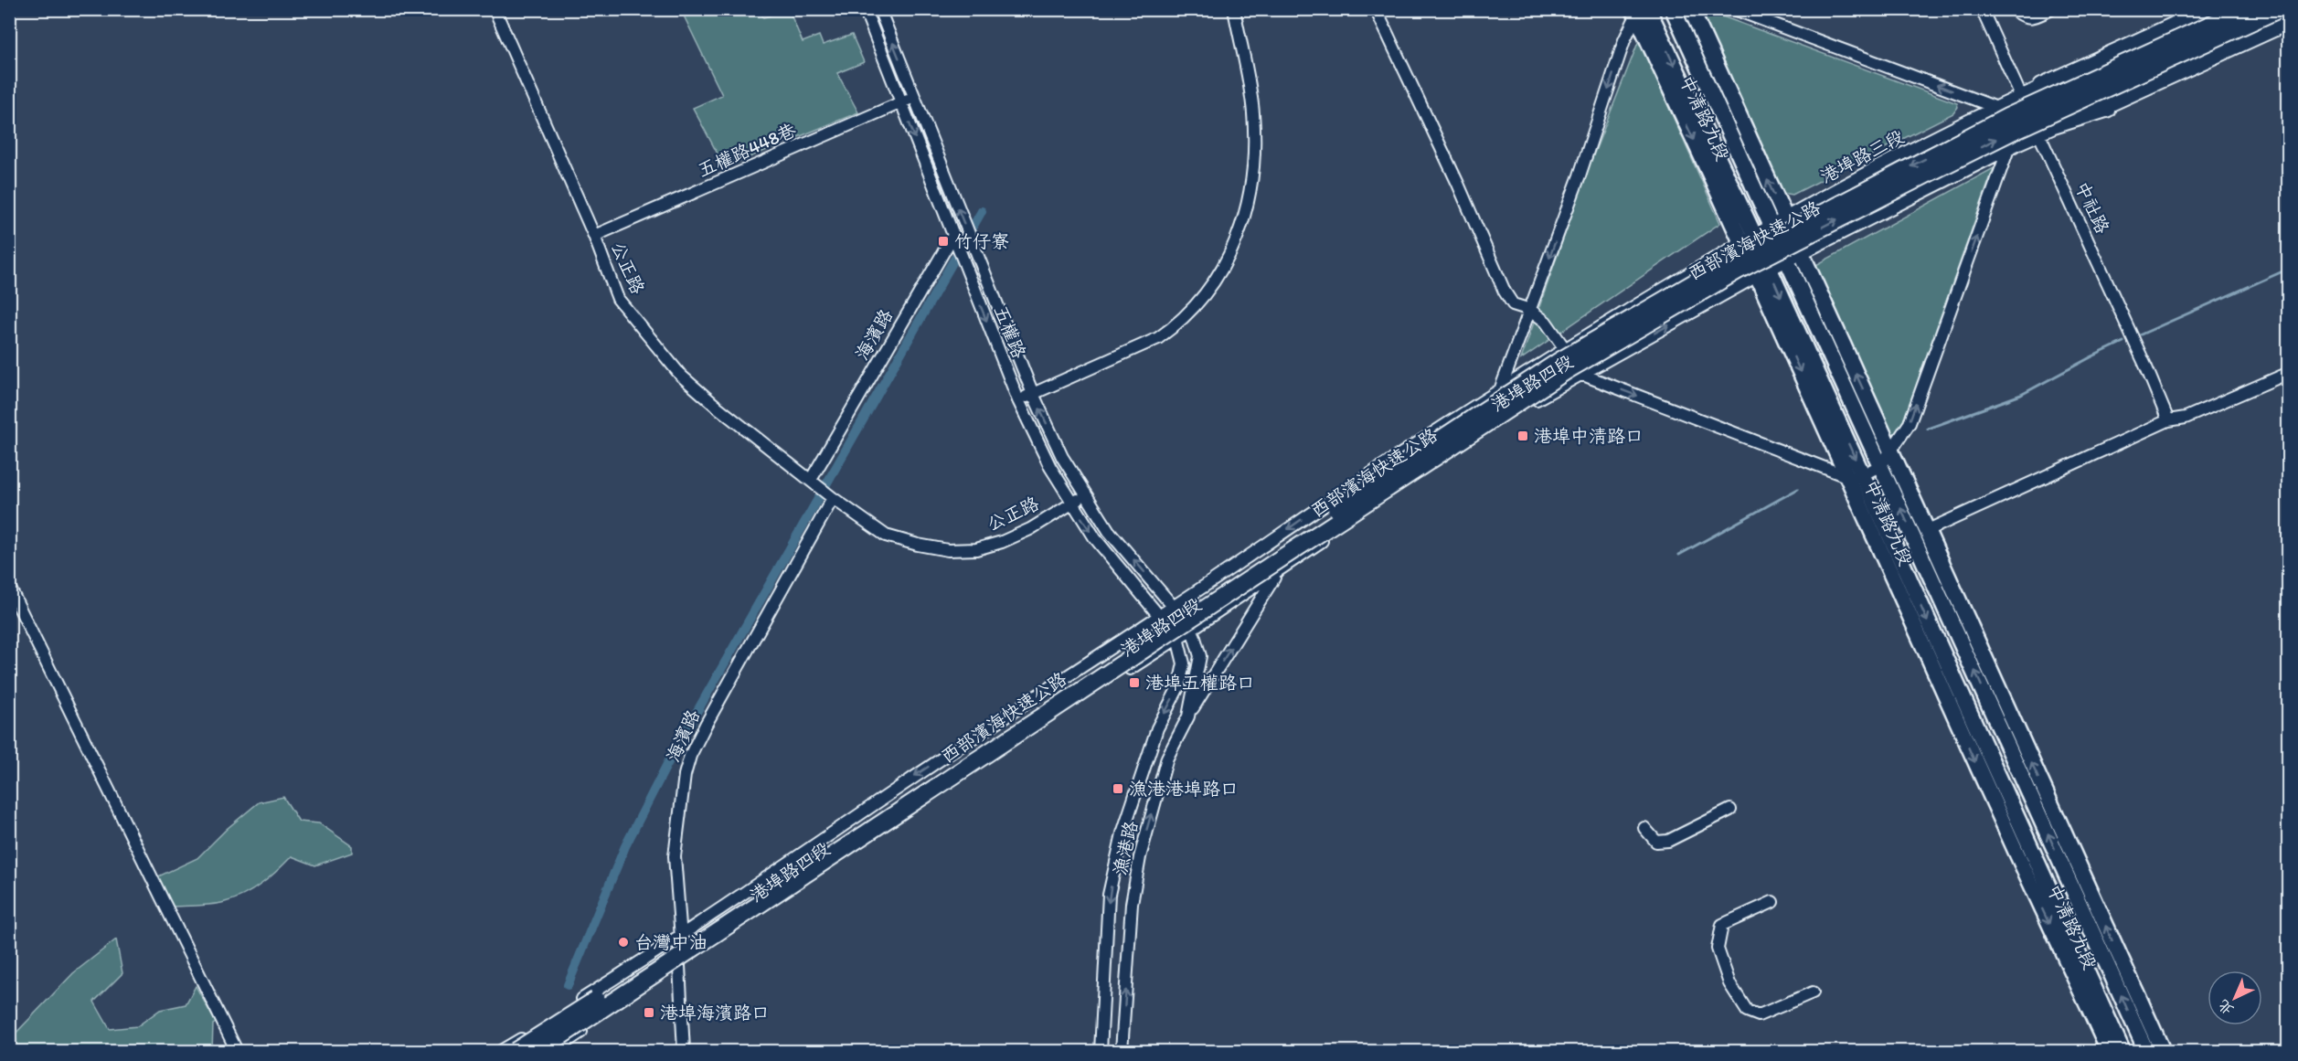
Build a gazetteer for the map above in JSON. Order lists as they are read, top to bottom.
{
  "streets": {
    "highway": ["西部濱海快速公路"],
    "main road": ["中清路九段"],
    "street": [
      "五權路448巷",
      "港埠路三段",
      "中社路",
      "公正路",
      "五權路",
      "海濱路",
      "港埠路四段",
      "漁港路"
    ]
  },
  "crossings": [
    ["中清路九段", "港埠路三段"],
    ["中清路九段", "港埠路四段"],
    ["五權路448巷", "公正路"],
    ["五權路448巷", "五權路"],
    ["港埠路三段", "中社路"],
    ["港埠路三段", "港埠路四段"],
    ["公正路", "五權路"],
    ["公正路", "海濱路"],
    ["五權路", "海濱路"],
    ["五權路", "港埠路四段"],
    ["五權路", "漁港路"],
    ["海濱路", "港埠路四段"],
    ["港埠路四段", "漁港路"]
  ],
  "places": {
    "transit": [
      "竹仔寮",
      "港埠中清路口",
      "港埠五權路口",
      "漁港港埠路口",
      "港埠海濱路口"
    ],
    "other": ["台灣中油"]
  },
  "north": "bottom left"
}
